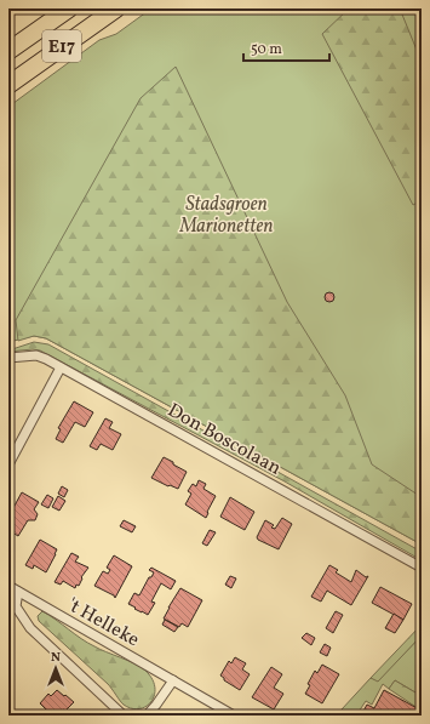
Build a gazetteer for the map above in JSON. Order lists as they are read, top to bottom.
{
  "streets": {
    "highway": ["E17"],
    "street": ["Don Boscolaan", "'t Helleke"]
  },
  "parks": ["Stadsgroen Marionetten"],
  "scale_bar": "50 m",
  "north": "top"
}
